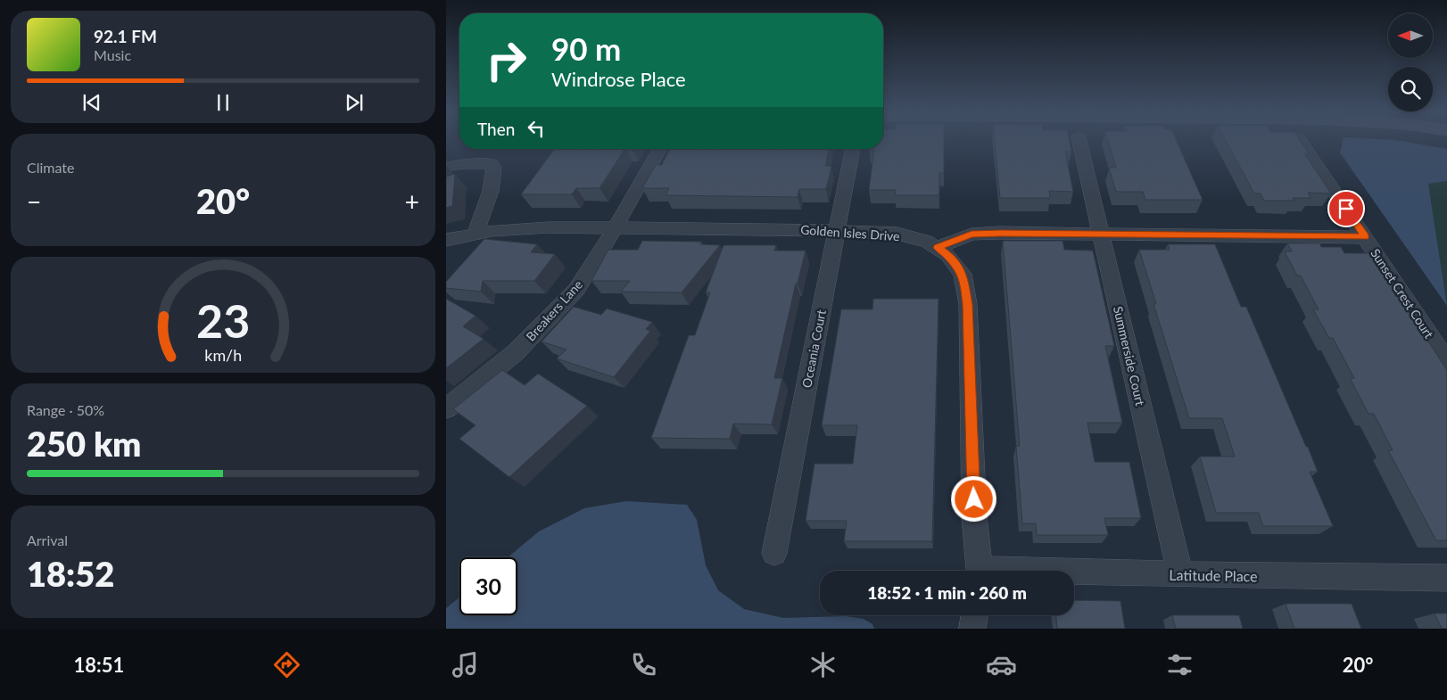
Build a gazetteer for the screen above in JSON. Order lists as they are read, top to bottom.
{
  "streets": {
    "street": [
      "Golden Isles Drive",
      "Sunset Crest Court",
      "Breakers Lane",
      "Oceania Court",
      "Summerside Court",
      "Latitude Place"
    ]
  },
  "crossings": [
    ["Golden Isles Drive", "Breakers Lane"],
    ["Golden Isles Drive", "Oceania Court"],
    ["Summerside Court", "Latitude Place"]
  ],
  "north": "left",
  "page": {
    "turn": ["90 m", "Windrose Place"],
    "song": ["92.1 FM", "Music"],
    "then": "Then",
    "tile": [
      "Climate",
      ["Range · 50%", "250 km"],
      ["Arrival", "18:52"]
    ],
    "heat": ["−", "20°", "+"],
    "limit": "30",
    "trip": "18:52 · 1 min · 260 m",
    "tabs": ["18:51", "20°"],
    "gauge": ["23", "km/h"]
  }
}
